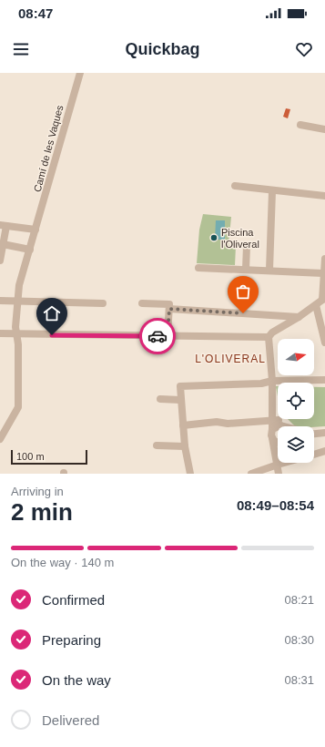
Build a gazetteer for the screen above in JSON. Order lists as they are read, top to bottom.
{
  "streets": {
    "street": ["Camí de les Vaques"]
  },
  "districts": ["L'OLIVERAL"],
  "places": ["Piscina l'Oliveral"],
  "scale_bar": "100 m",
  "north": "right",
  "page": {
    "status": "08:47",
    "header": "Quickbag",
    "scale": "100 m",
    "heading": ["2 min", "Arriving in", "08:49–08:54"],
    "bar": "On the way · 140 m",
    "list": [
      ["Confirmed", "08:21"],
      ["Preparing", "08:30"],
      ["On the way", "08:31"],
      "Delivered"
    ]
  }
}
